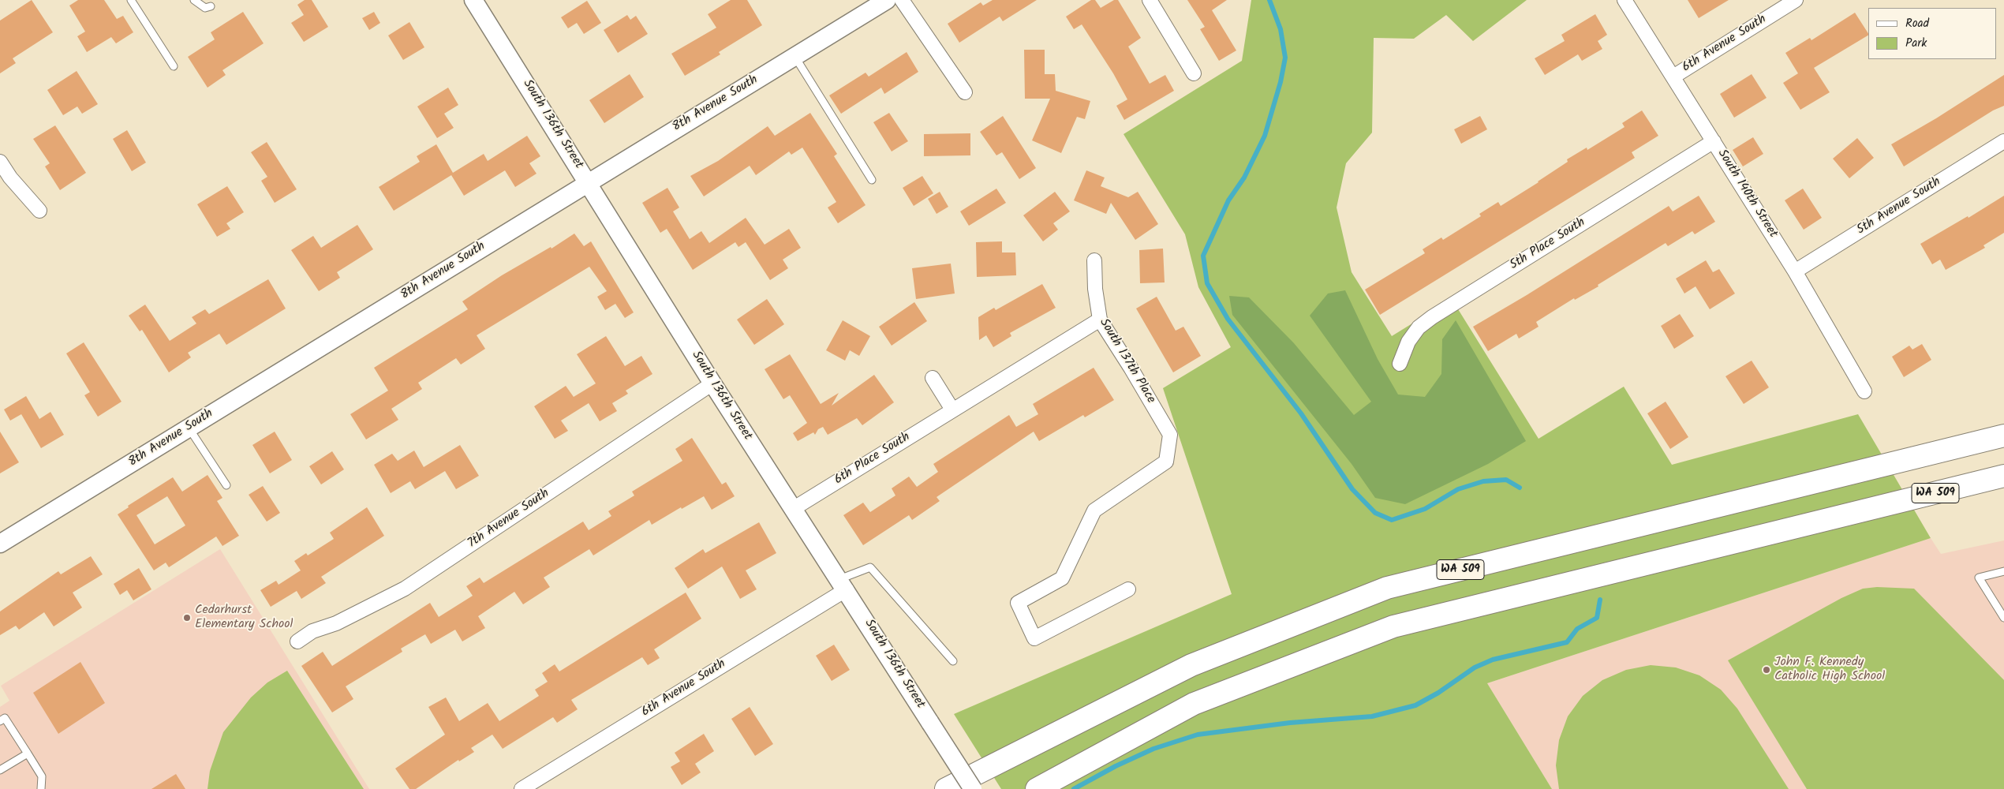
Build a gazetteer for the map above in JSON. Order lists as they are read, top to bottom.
{
  "streets": {
    "highway": ["WA 509"],
    "street": [
      "6th Avenue South",
      "8th Avenue South",
      "South 136th Street",
      "South 140th Street",
      "5th Avenue South",
      "5th Place South",
      "South 137th Place",
      "6th Place South",
      "7th Avenue South"
    ]
  },
  "crossings": [
    ["6th Avenue South", "South 136th Street"],
    ["6th Avenue South", "South 140th Street"],
    ["8th Avenue South", "South 136th Street"],
    ["South 136th Street", "6th Place South"],
    ["South 136th Street", "7th Avenue South"],
    ["South 140th Street", "5th Avenue South"],
    ["South 140th Street", "5th Place South"],
    ["South 137th Place", "6th Place South"]
  ],
  "places": ["Cedarhurst Elementary School", "John F. Kennedy Catholic High School"],
  "legend": ["Road", "Park"]
}
